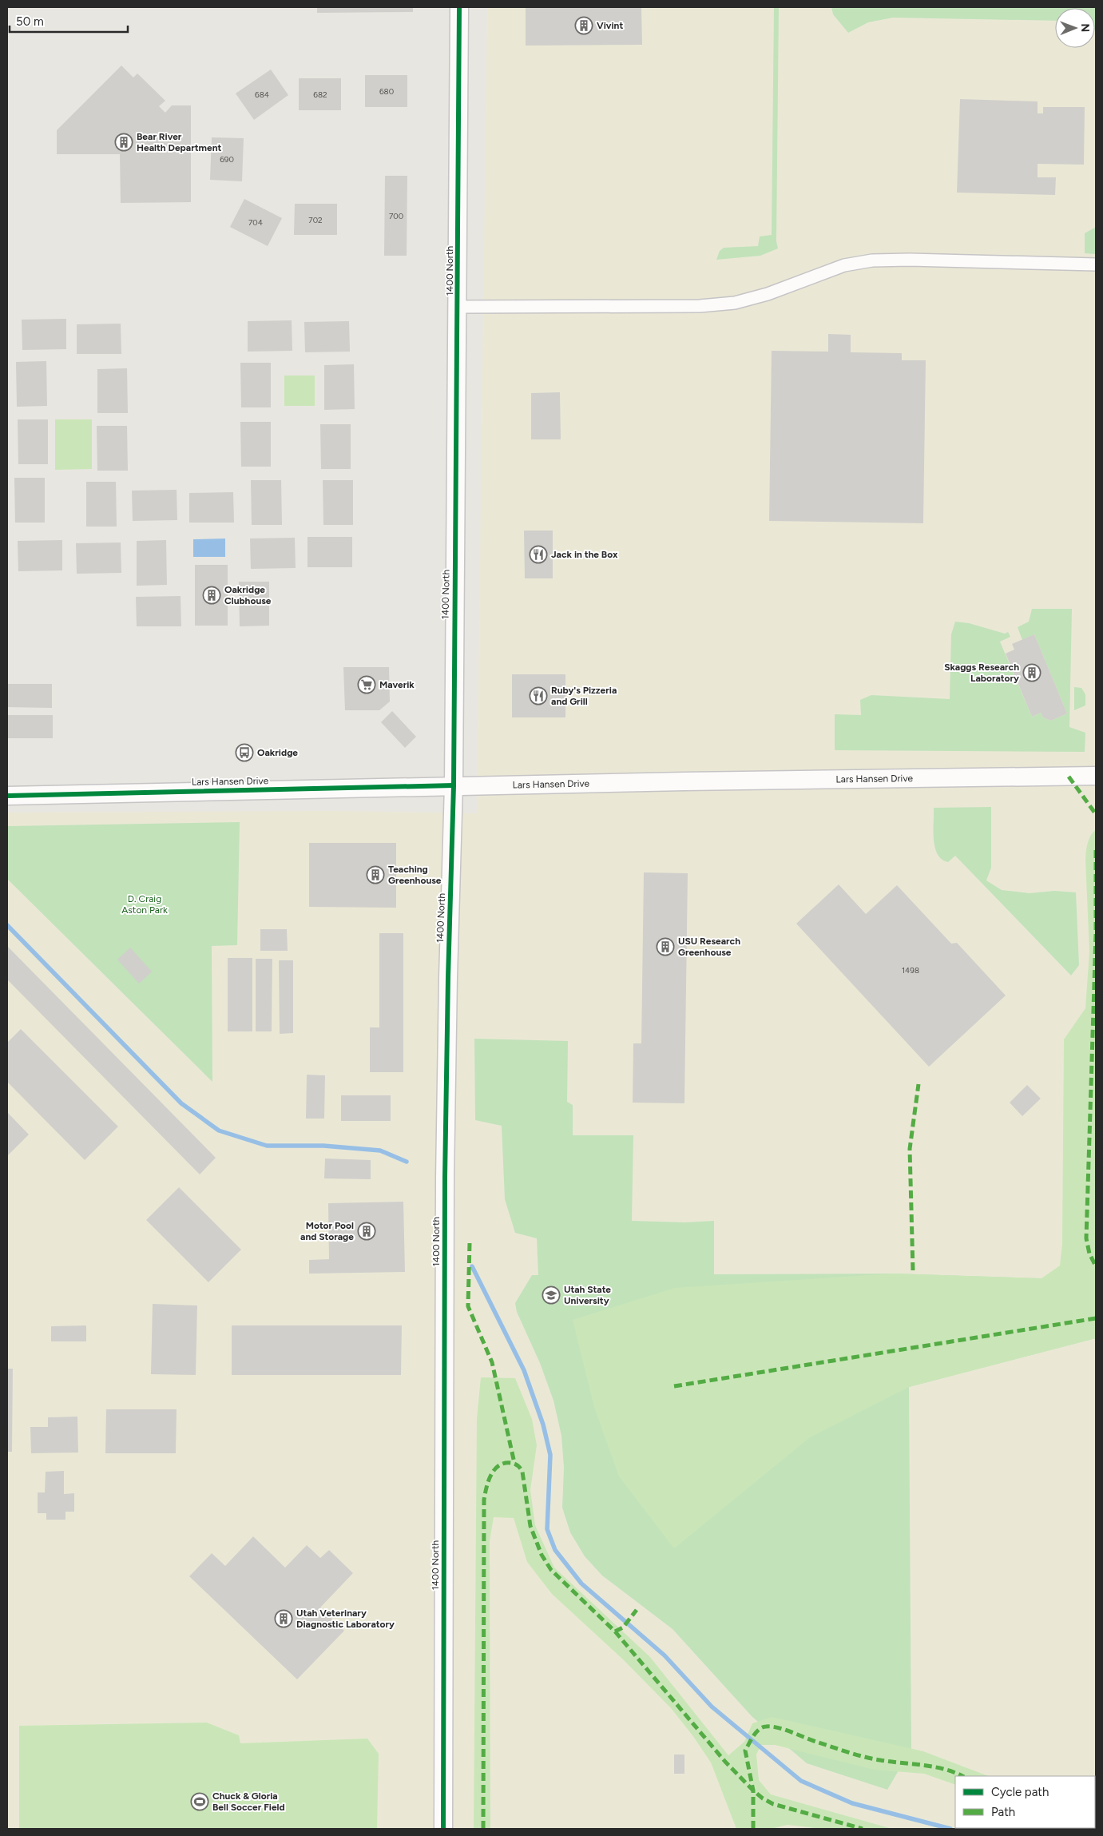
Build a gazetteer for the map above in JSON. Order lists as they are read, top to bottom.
{
  "streets": {
    "main road": ["1400 North", "Lars Hansen Drive"]
  },
  "crossings": [
    ["1400 North", "Lars Hansen Drive"]
  ],
  "parks": ["D. Craig Aston Park"],
  "places": {
    "building": [
      "Vivint",
      "Bear River Health Department",
      "Oakridge Clubhouse",
      "Skaggs Research Laboratory",
      "Teaching Greenhouse",
      "USU Research Greenhouse",
      "Motor Pool and Storage",
      "Utah Veterinary Diagnostic Laboratory"
    ],
    "restaurant": ["Jack in the Box", "Ruby's Pizzeria and Grill"],
    "supermarket": ["Maverik"],
    "bus stop": ["Oakridge"],
    "school or university": ["Utah State University"],
    "sports": ["Chuck & Gloria Bell Soccer Field"]
  },
  "house_numbers": [
    "680",
    "684",
    "682",
    "690",
    "700",
    "702",
    "704",
    "1498"
  ],
  "legend": ["Cycle path", "Path"],
  "scale_bar": "50 m",
  "north": "right"
}
